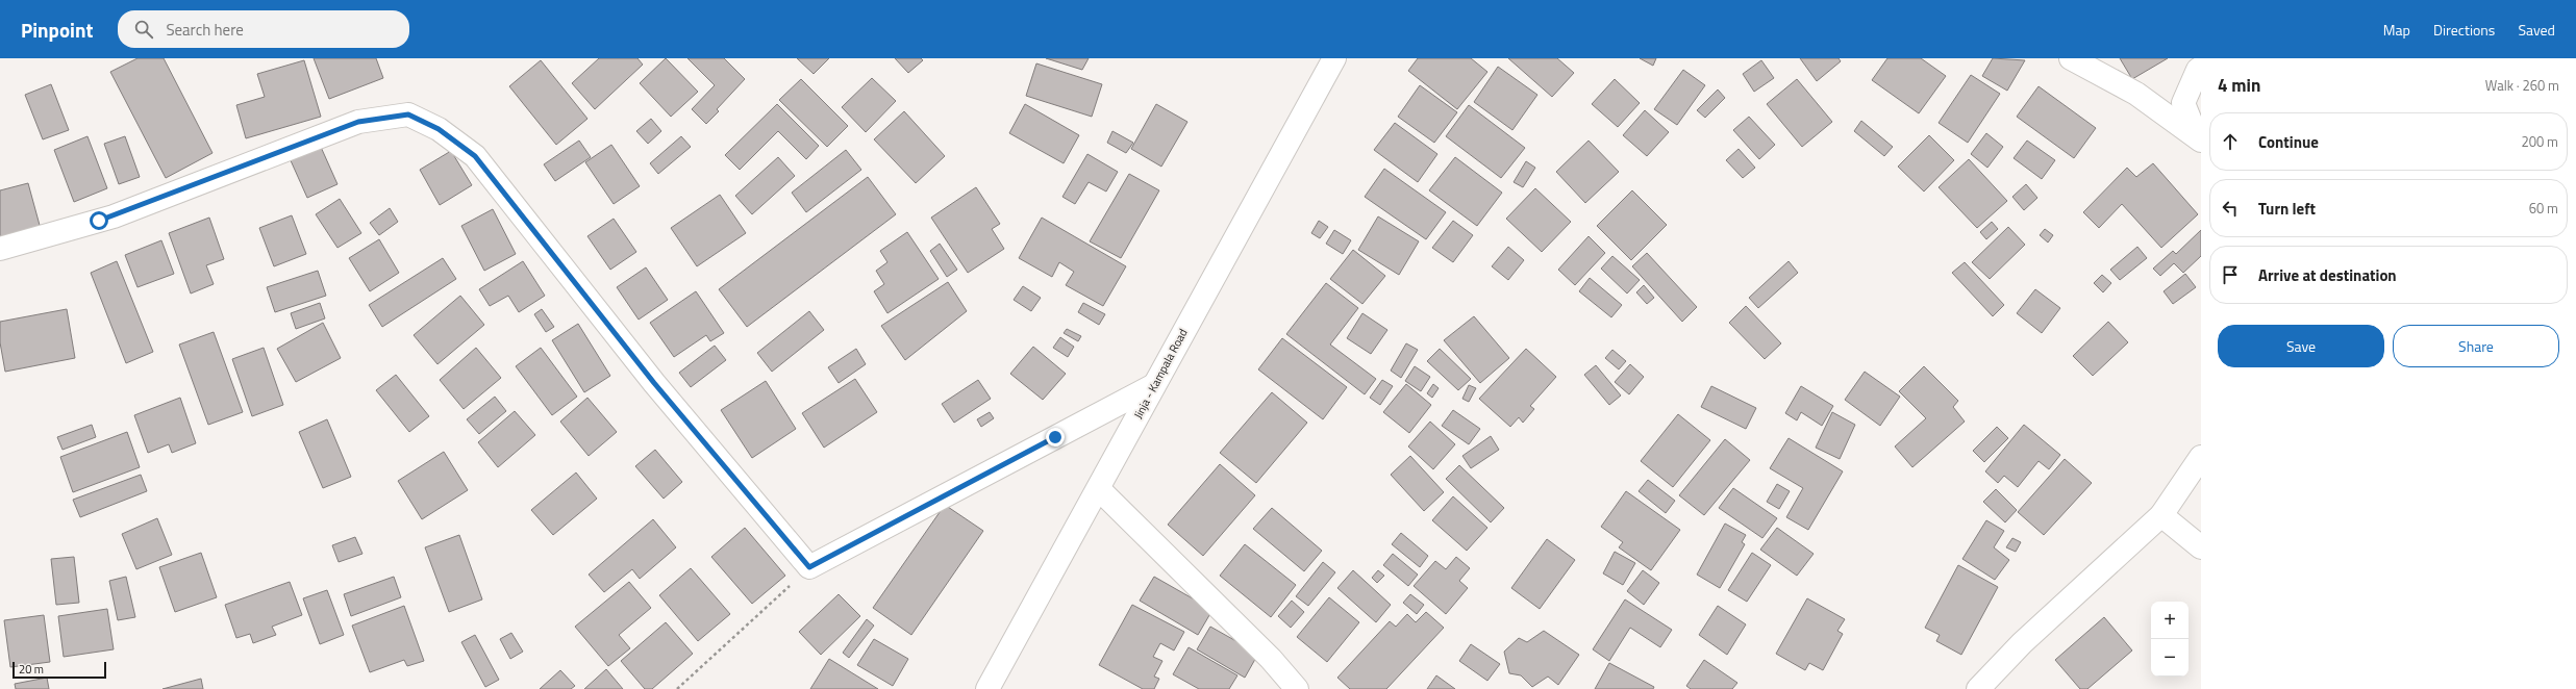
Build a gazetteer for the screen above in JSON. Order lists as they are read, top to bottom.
{
  "streets": {
    "main road": ["Jinja - Kampala Road"]
  },
  "scale_bar": "20 m",
  "page": {
    "header": "Pinpoint",
    "search": "Search here",
    "nav": ["Map", "Directions", "Saved"],
    "heading": ["4 min", "Walk · 260 m"],
    "list": [
      ["Continue", "200 m"],
      ["Turn left", "60 m"],
      "Arrive at destination"
    ],
    "buttons": ["Save", "Share"],
    "map_buttons": ["+", "−"],
    "scale": "20 m"
  }
}
